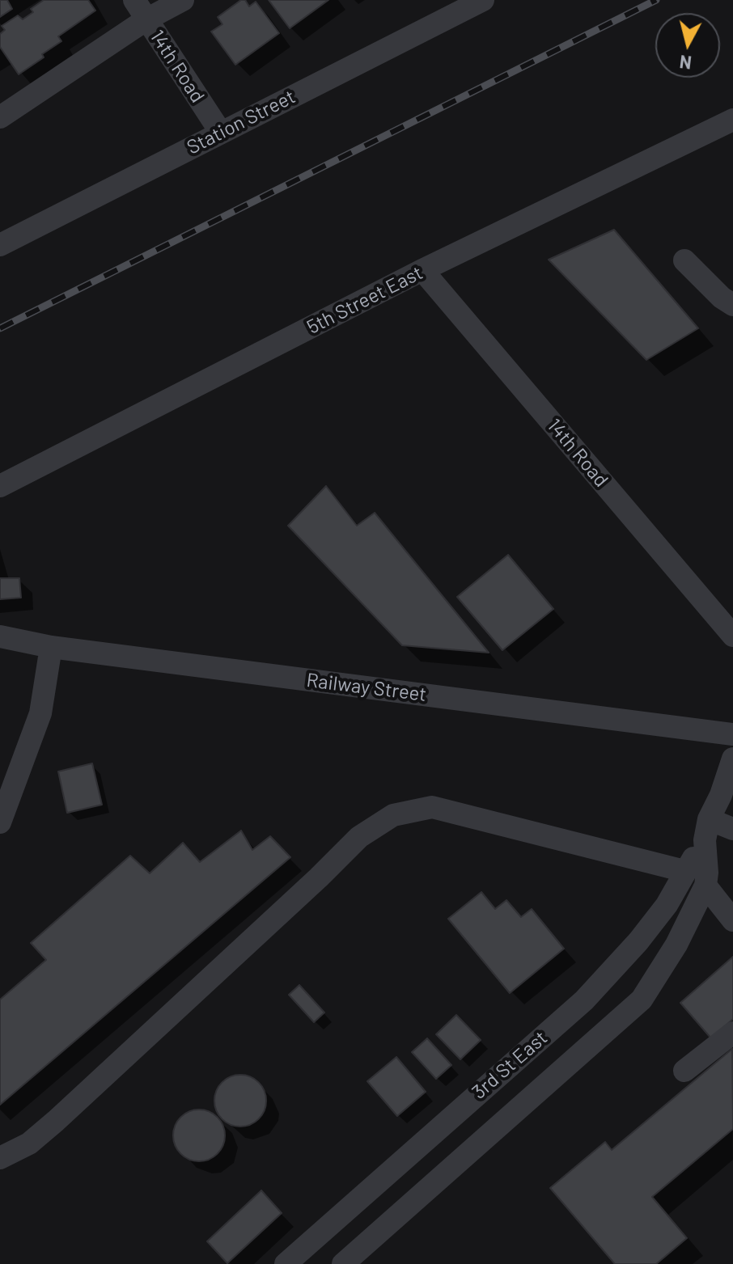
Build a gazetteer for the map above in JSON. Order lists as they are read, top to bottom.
{
  "streets": {
    "street": [
      "14th Road",
      "Station Street",
      "5th Street East",
      "Railway Street",
      "3rd St East"
    ]
  },
  "crossings": [
    ["14th Road", "Station Street"],
    ["14th Road", "5th Street East"]
  ],
  "north": "bottom"
}
